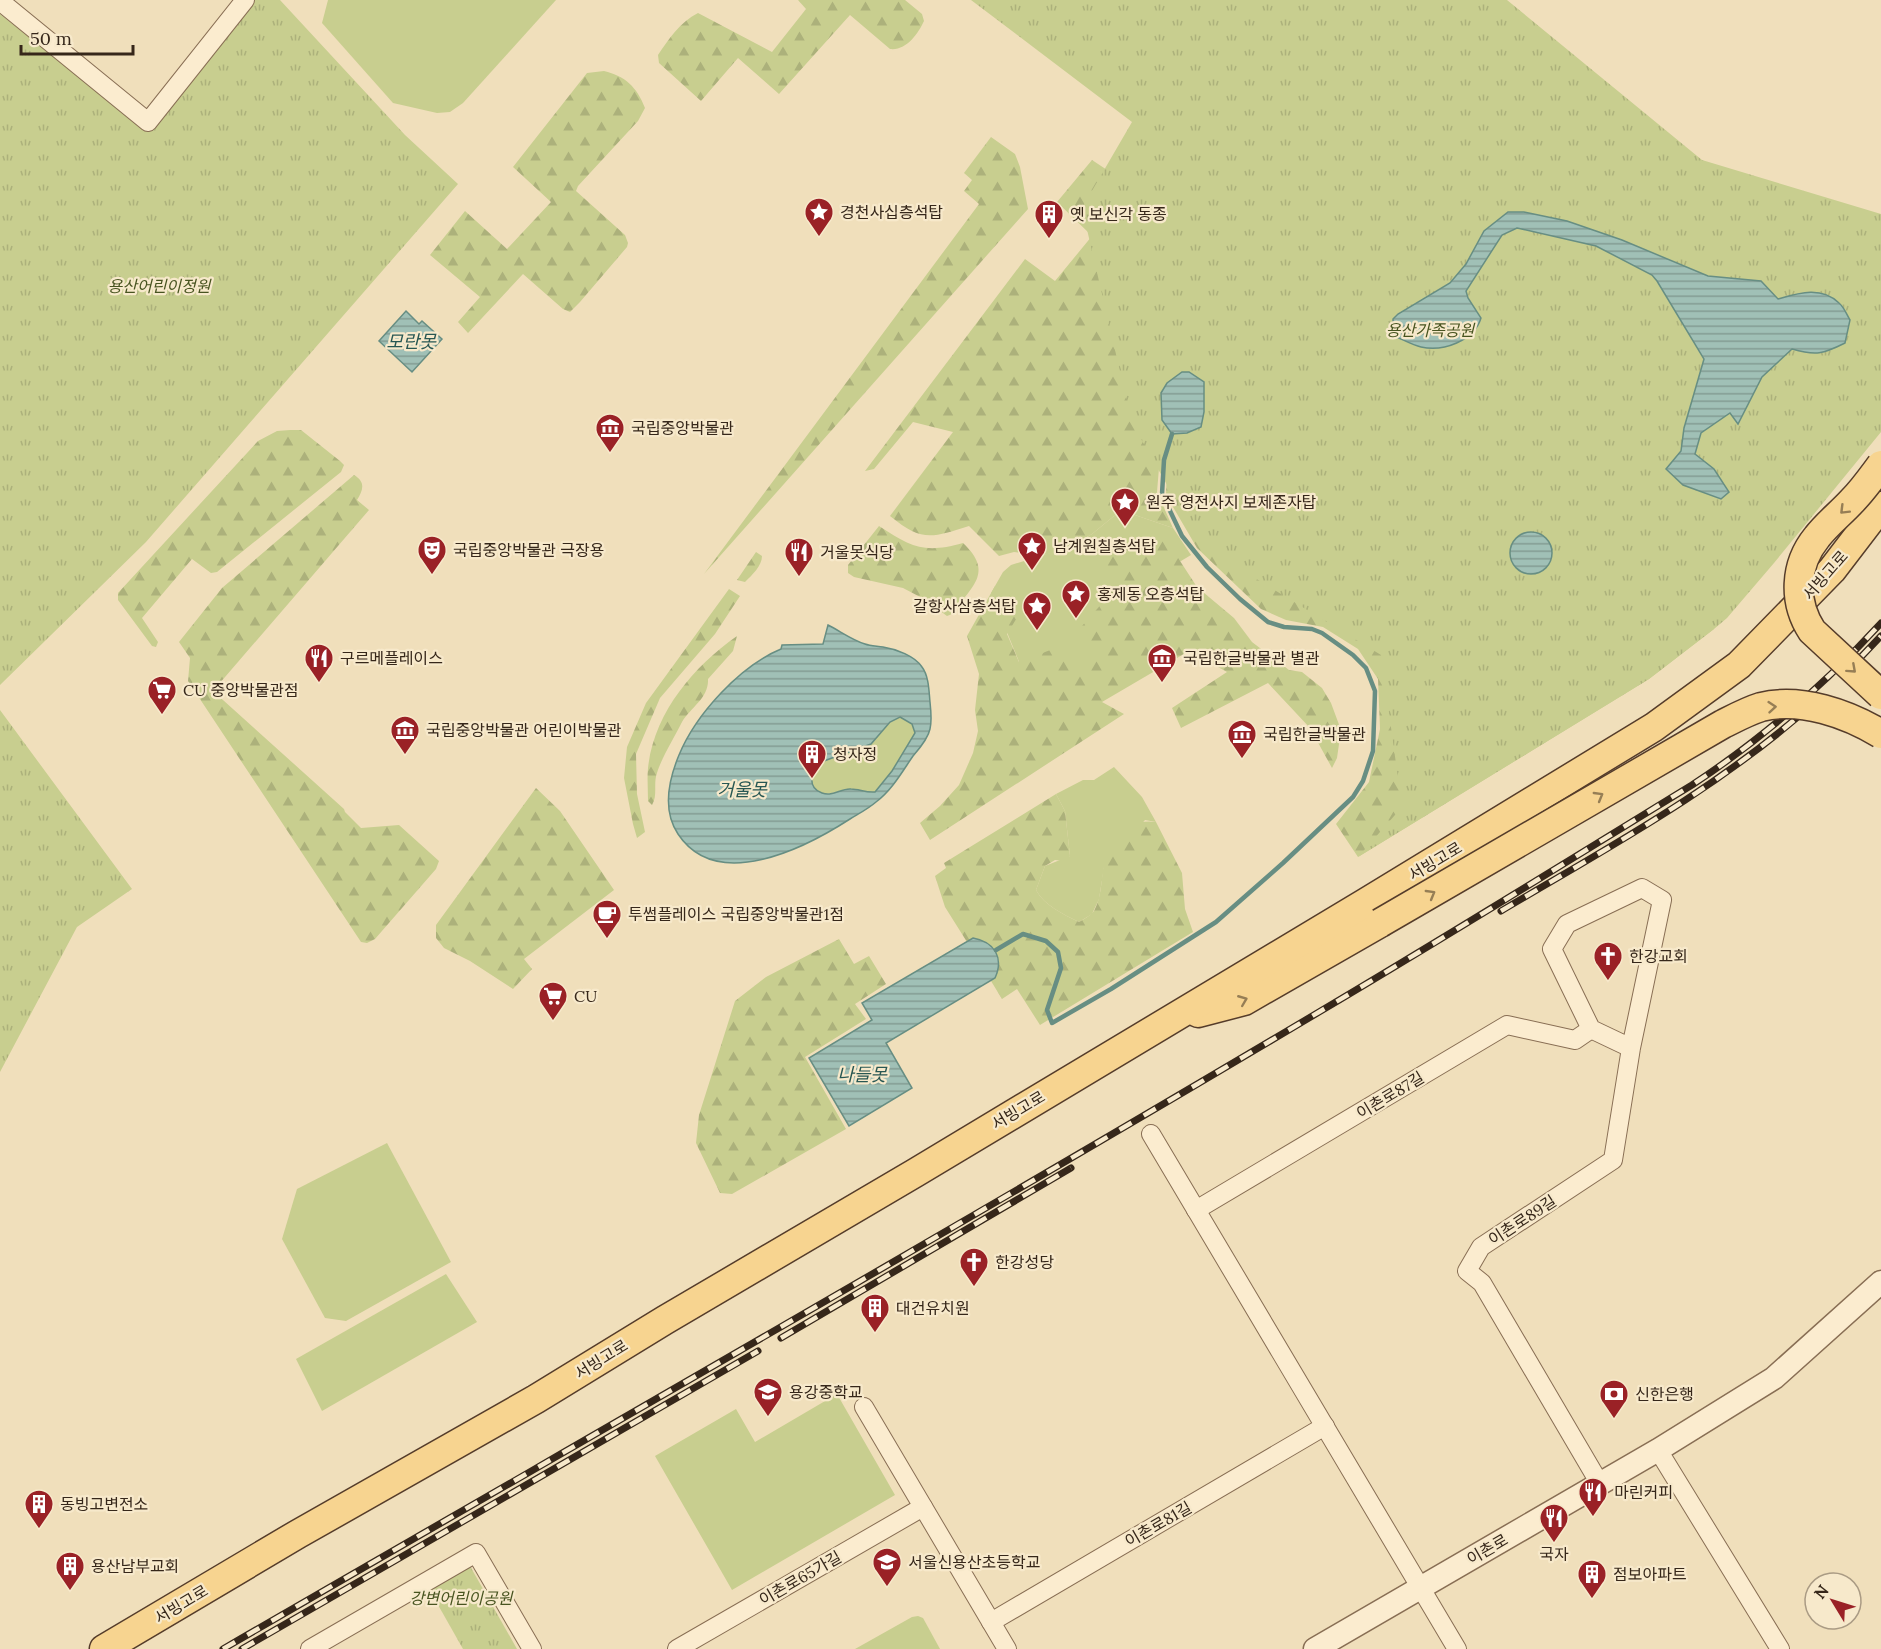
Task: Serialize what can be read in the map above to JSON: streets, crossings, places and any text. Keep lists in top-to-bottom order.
{
  "streets": {
    "main road": ["서빙고로"],
    "street": [
      "이촌로87길",
      "이촌로89길",
      "이촌로81길",
      "이촌로",
      "이촌로65가길"
    ]
  },
  "crossings": [
    ["이촌로87길", "이촌로89길"],
    ["이촌로89길", "이촌로"]
  ],
  "water": ["모란못", "거울못", "나들못"],
  "parks": ["용산어린이정원", "용산가족공원", "강변어린이공원"],
  "places": {
    "place": [
      "경천사십층석탑",
      "원주 영전사지 보제존자탑",
      "남계원칠층석탑",
      "홍제동 오층석탑",
      "갈항사삼층석탑"
    ],
    "building": [
      "옛 보신각 동종",
      "청자정",
      "대건유치원",
      "동빙고변전소",
      "용산남부교회",
      "점보아파트"
    ],
    "museum": [
      "국립중앙박물관",
      "국립한글박물관 별관",
      "국립중앙박물관 어린이박물관",
      "국립한글박물관"
    ],
    "theatre": ["국립중앙박물관 극장용"],
    "restaurant": [
      "거울못식당",
      "구르메플레이스",
      "마린커피",
      "국자"
    ],
    "supermarket": ["CU 중앙박물관점", "CU"],
    "cafe": ["투썸플레이스 국립중앙박물관1점"],
    "church": ["한강교회", "한강성당"],
    "school or university": ["용강중학교", "서울신용산초등학교"],
    "bank": ["신한은행"]
  },
  "scale_bar": "50 m",
  "north": "top left"
}
